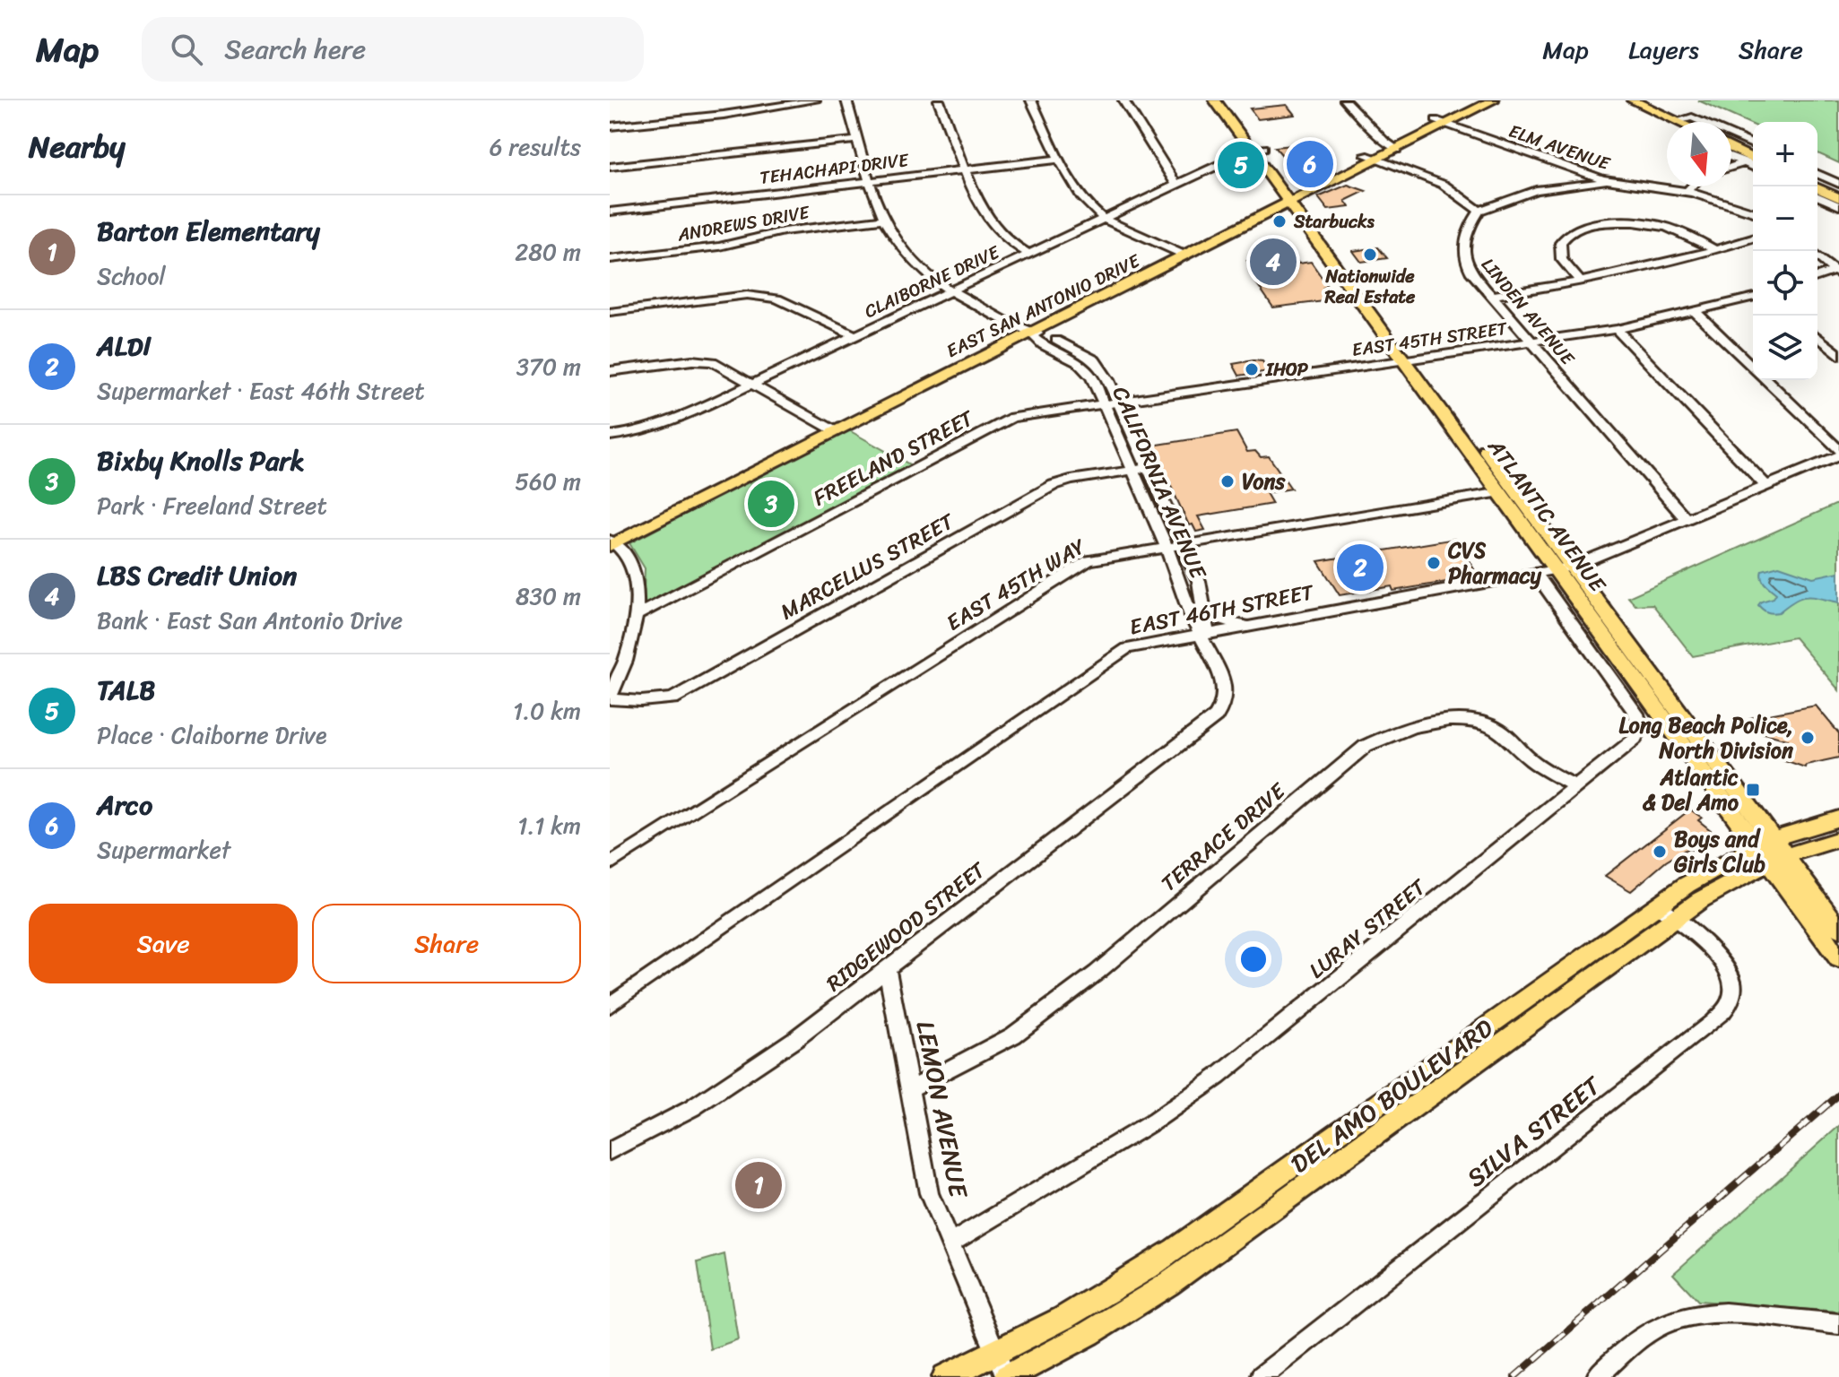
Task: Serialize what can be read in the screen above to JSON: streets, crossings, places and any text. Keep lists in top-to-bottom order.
{
  "streets": {
    "main road": ["EAST SAN ANTONIO DRIVE", "ATLANTIC AVENUE", "DEL AMO BOULEVARD"],
    "street": [
      "ELM AVENUE",
      "TEHACHAPI DRIVE",
      "ANDREWS DRIVE",
      "CLAIBORNE DRIVE",
      "LINDEN AVENUE",
      "EAST 45TH STREET",
      "FREELAND STREET",
      "CALIFORNIA AVENUE",
      "MARCELLUS STREET",
      "EAST 45TH WAY",
      "EAST 46TH STREET",
      "TERRACE DRIVE",
      "RIDGEWOOD STREET",
      "LURAY STREET",
      "LEMON AVENUE",
      "SILVA STREET"
    ]
  },
  "crossings": [
    ["ELM AVENUE", "EAST SAN ANTONIO DRIVE"],
    ["TEHACHAPI DRIVE", "CALIFORNIA AVENUE"],
    ["ANDREWS DRIVE", "CALIFORNIA AVENUE"],
    ["CLAIBORNE DRIVE", "CALIFORNIA AVENUE"],
    ["CLAIBORNE DRIVE", "ATLANTIC AVENUE"],
    ["EAST SAN ANTONIO DRIVE", "CALIFORNIA AVENUE"],
    ["EAST SAN ANTONIO DRIVE", "ATLANTIC AVENUE"],
    ["LINDEN AVENUE", "EAST 45TH STREET"],
    ["LINDEN AVENUE", "EAST 46TH STREET"],
    ["EAST 45TH STREET", "FREELAND STREET"],
    ["EAST 45TH STREET", "CALIFORNIA AVENUE"],
    ["EAST 45TH STREET", "ATLANTIC AVENUE"],
    ["FREELAND STREET", "CALIFORNIA AVENUE"],
    ["CALIFORNIA AVENUE", "MARCELLUS STREET"],
    ["CALIFORNIA AVENUE", "EAST 45TH WAY"],
    ["CALIFORNIA AVENUE", "EAST 46TH STREET"],
    ["CALIFORNIA AVENUE", "RIDGEWOOD STREET"],
    ["ATLANTIC AVENUE", "EAST 45TH WAY"],
    ["ATLANTIC AVENUE", "EAST 46TH STREET"],
    ["ATLANTIC AVENUE", "DEL AMO BOULEVARD"],
    ["EAST 46TH STREET", "LURAY STREET"],
    ["TERRACE DRIVE", "LURAY STREET"],
    ["TERRACE DRIVE", "LEMON AVENUE"],
    ["RIDGEWOOD STREET", "LEMON AVENUE"],
    ["LURAY STREET", "LEMON AVENUE"],
    ["DEL AMO BOULEVARD", "LEMON AVENUE"],
    ["DEL AMO BOULEVARD", "SILVA STREET"]
  ],
  "places": {
    "other": [
      "Starbucks",
      "Nationwide Real Estate",
      "IHOP",
      "Vons",
      "CVS Pharmacy",
      "Long Beach Police, North Division",
      "Boys and Girls Club"
    ],
    "transit": ["Atlantic & Del Amo"]
  },
  "north": "bottom",
  "page": {
    "header": "Map",
    "search": "Search here",
    "nav": ["Map", "Layers", "Share"],
    "heading": ["Nearby", "6 results"],
    "map_buttons": ["+", "−"],
    "pins": [
      "6",
      "5",
      "4",
      "3",
      "2",
      "1"
    ],
    "list": [
      {
        "mark": "1",
        "name": "Barton Elementary",
        "note": "School",
        "value": "280 m"
      },
      {
        "mark": "2",
        "name": "ALDI",
        "note": "Supermarket · East 46th Street",
        "value": "370 m"
      },
      {
        "mark": "3",
        "name": "Bixby Knolls Park",
        "note": "Park · Freeland Street",
        "value": "560 m"
      },
      {
        "mark": "4",
        "name": "LBS Credit Union",
        "note": "Bank · East San Antonio Drive",
        "value": "830 m"
      },
      {
        "mark": "5",
        "name": "TALB",
        "note": "Place · Claiborne Drive",
        "value": "1.0 km"
      },
      {
        "mark": "6",
        "name": "Arco",
        "note": "Supermarket",
        "value": "1.1 km"
      }
    ],
    "buttons": ["Save", "Share"]
  }
}
